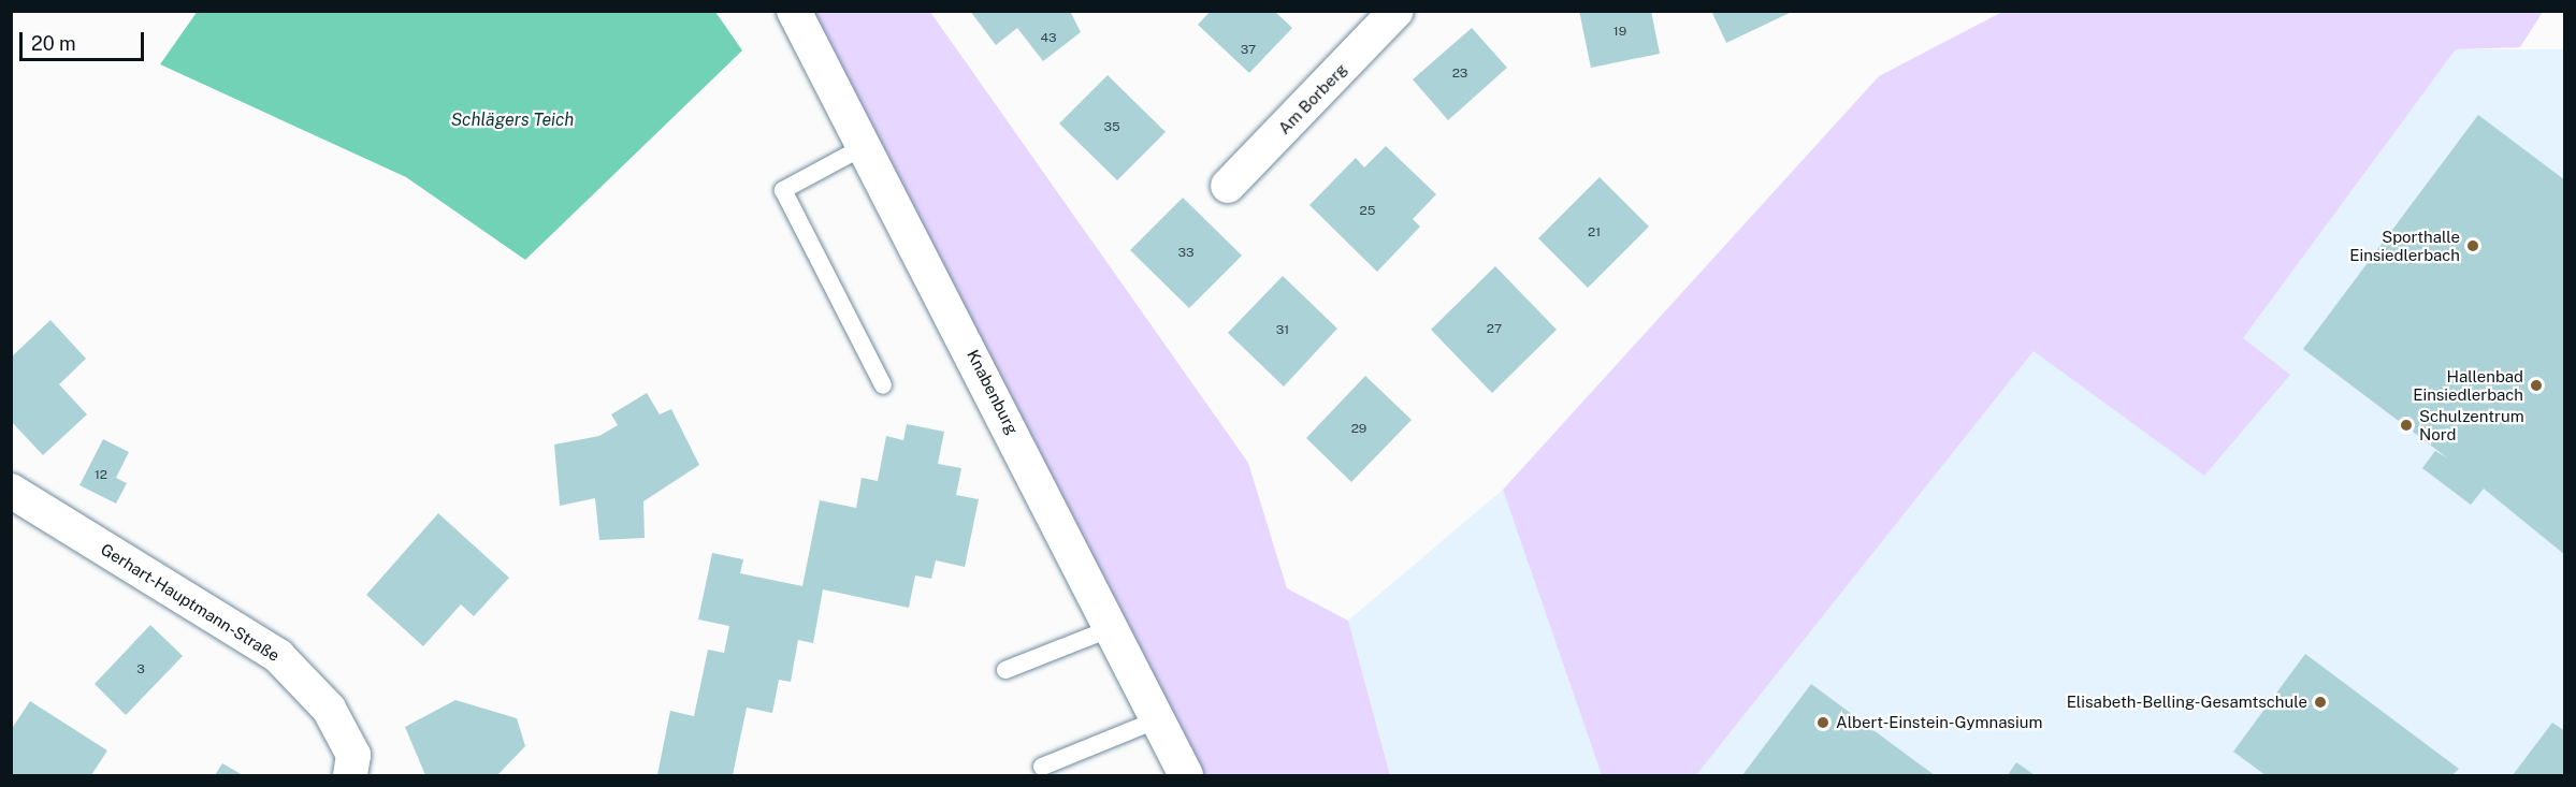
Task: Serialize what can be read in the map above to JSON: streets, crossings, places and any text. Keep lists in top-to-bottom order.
{
  "streets": {
    "street": ["Am Borberg", "Knabenburg", "Gerhart-Hauptmann-Straße"]
  },
  "water": ["Schlägers Teich"],
  "places": [
    "Sporthalle Einsiedlerbach",
    "Hallenbad Einsiedlerbach",
    "Schulzentrum Nord",
    "Elisabeth-Belling-Gesamtschule",
    "Albert-Einstein-Gymnasium"
  ],
  "house_numbers": [
    "19",
    "43",
    "37",
    "23",
    "35",
    "25",
    "21",
    "33",
    "27",
    "31",
    "29",
    "12",
    "3"
  ],
  "scale_bar": "20 m"
}
